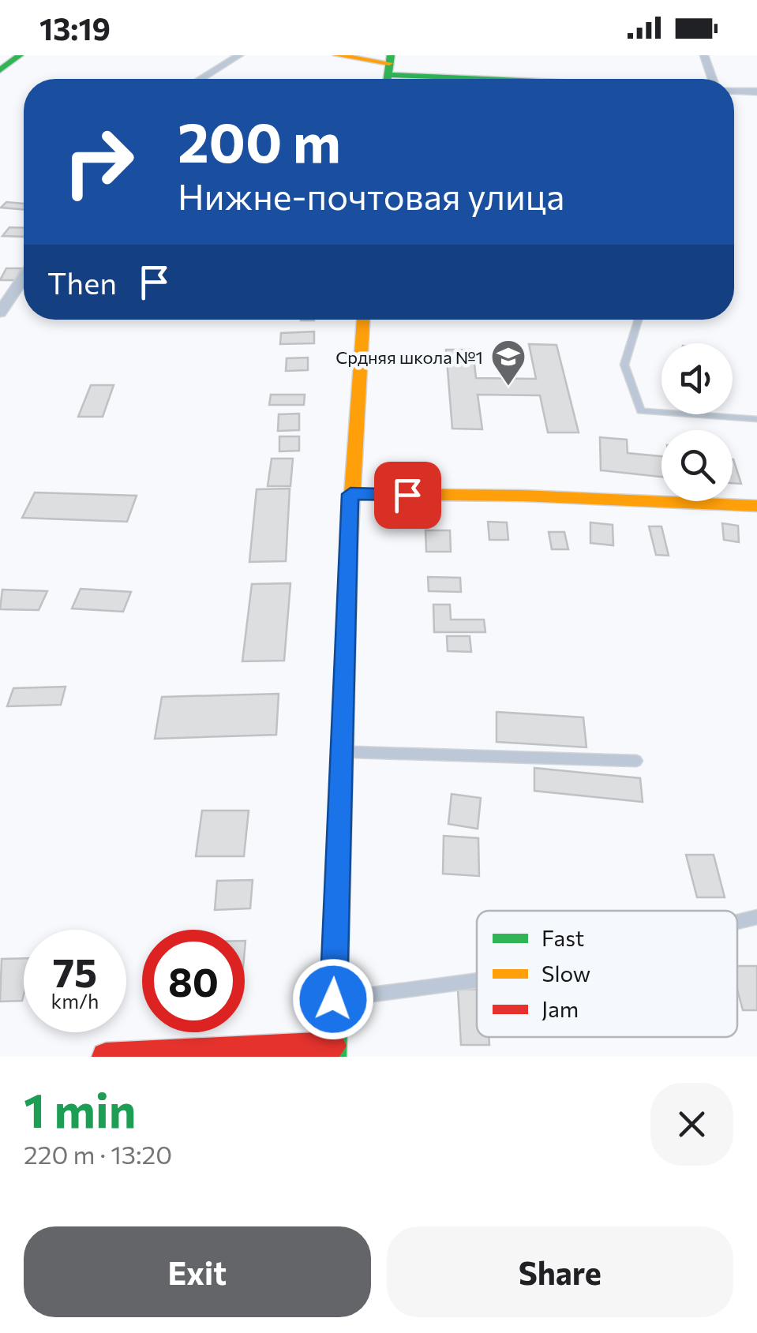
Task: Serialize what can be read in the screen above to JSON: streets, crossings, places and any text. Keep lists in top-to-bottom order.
{
  "places": {
    "school or university": ["Срдняя школа №1"]
  },
  "legend": ["Fast", "Slow", "Jam"],
  "page": {
    "status": "13:19",
    "turn": ["200 m", "Нижне-почтовая улица"],
    "then": "Then",
    "speed": "75 km/h",
    "limit": "80",
    "heading": ["1 min", "220 m · 13:20"],
    "buttons": ["Exit", "Share"]
  }
}
